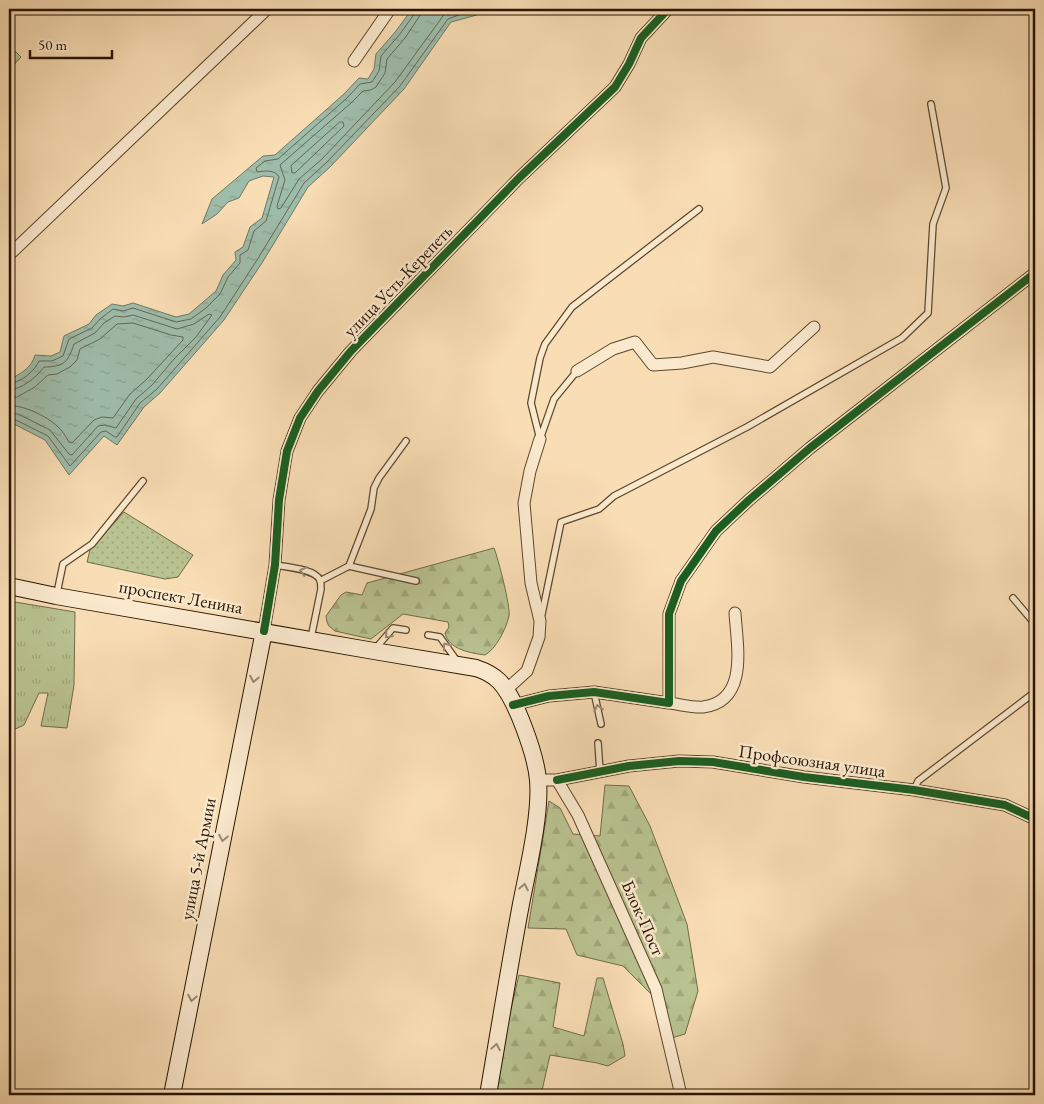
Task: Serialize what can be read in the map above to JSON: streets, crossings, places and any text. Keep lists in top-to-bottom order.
{
  "streets": {
    "main road": ["проспект Ленина", "улица 5-й Армии"],
    "street": ["улица Усть-Керепеть", "Профсоюзная улица", "Блок-Пост"]
  },
  "crossings": [
    ["улица Усть-Керепеть", "проспект Ленина"],
    ["улица Усть-Керепеть", "улица 5-й Армии"],
    ["проспект Ленина", "улица 5-й Армии"],
    ["Профсоюзная улица", "Блок-Пост"]
  ],
  "one_way": ["улица 5-й Армии"],
  "scale_bar": "50 m"
}
